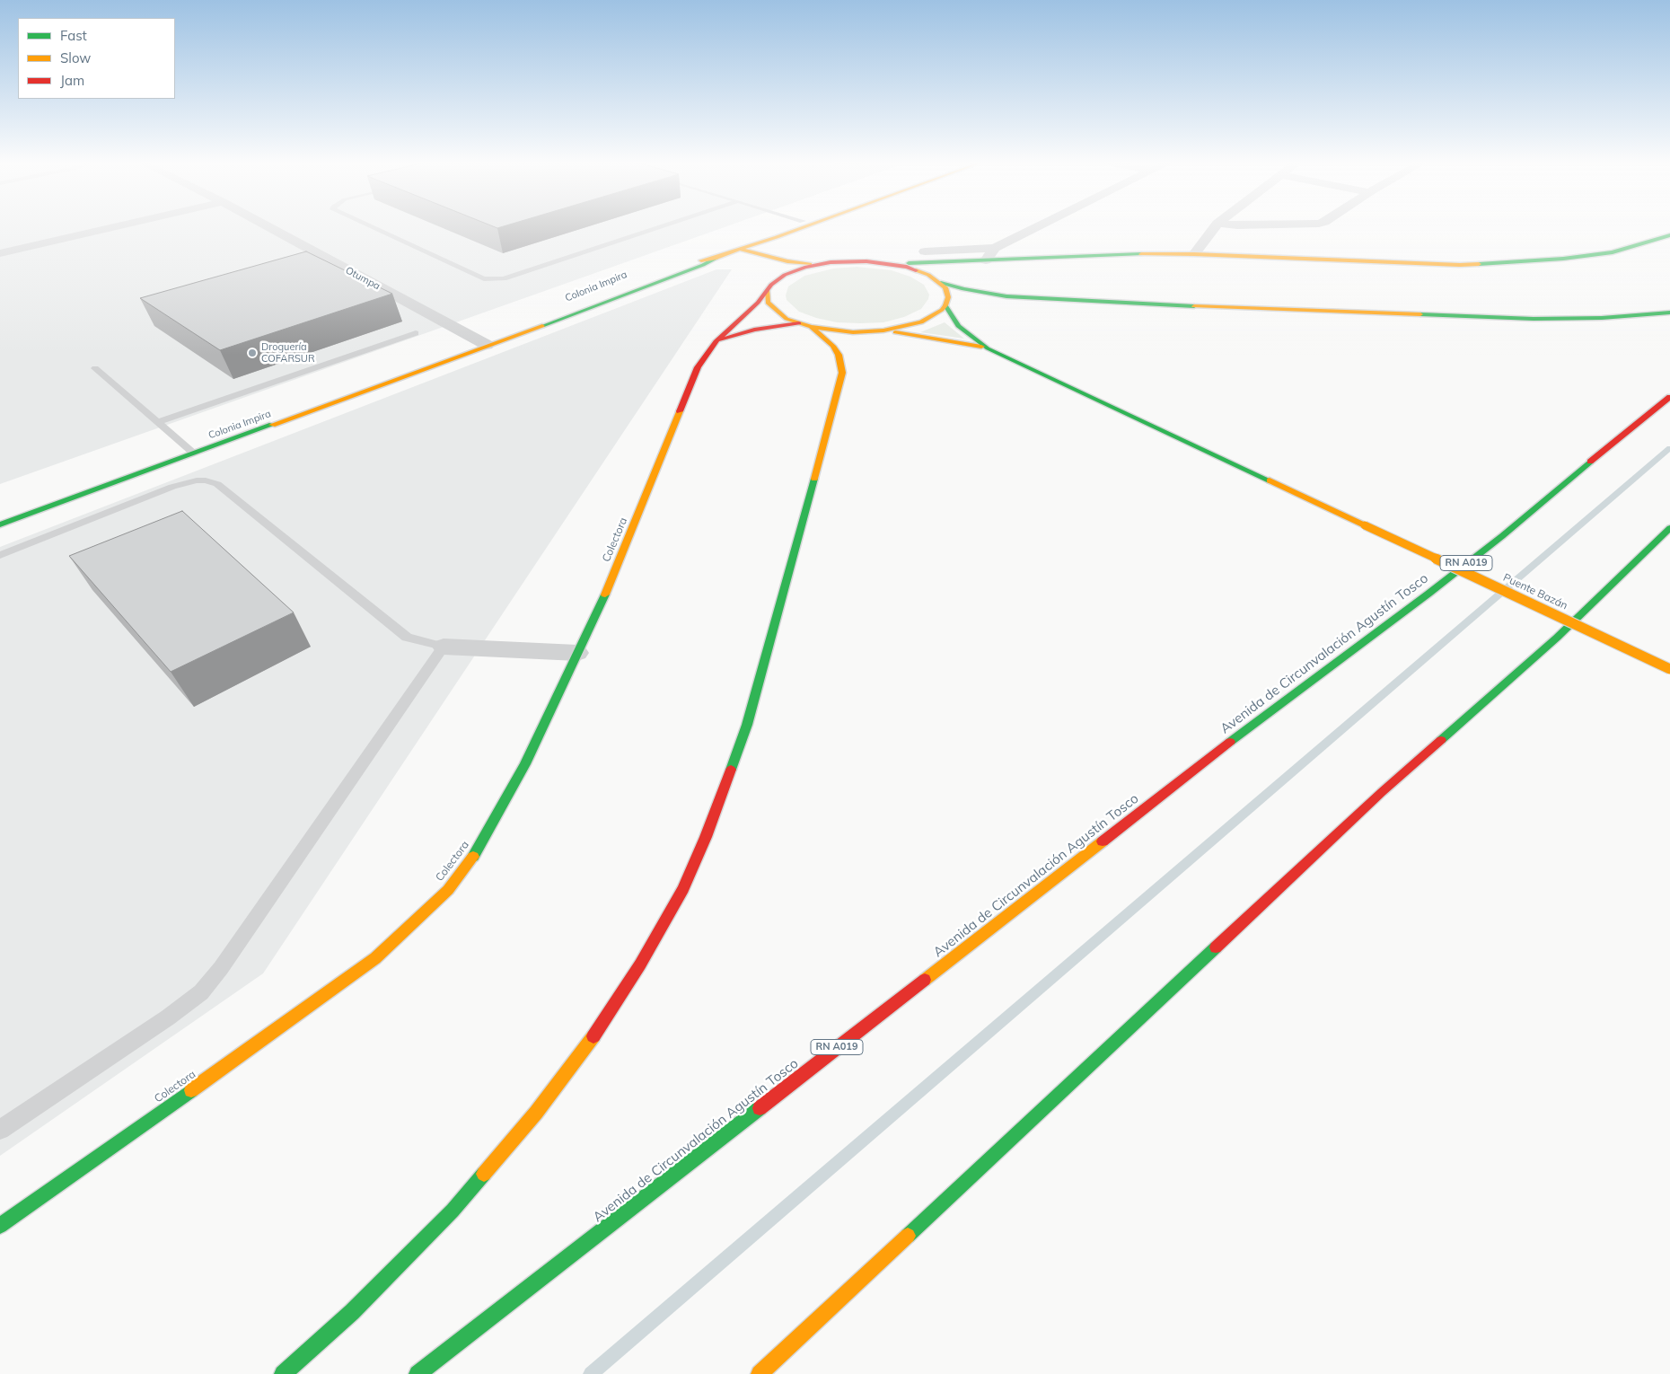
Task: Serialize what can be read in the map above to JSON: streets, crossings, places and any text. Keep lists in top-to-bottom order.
{
  "streets": {
    "main road": [
      "Colonia Impira",
      "Colectora",
      "RN A019",
      "Puente Bazán",
      "Avenida de Circunvalación Agustín Tosco"
    ],
    "street": ["Otumpa"]
  },
  "crossings": [
    ["Otumpa", "Colonia Impira"]
  ],
  "places": ["Droguería COFARSUR"],
  "legend": ["Fast", "Slow", "Jam"]
}
